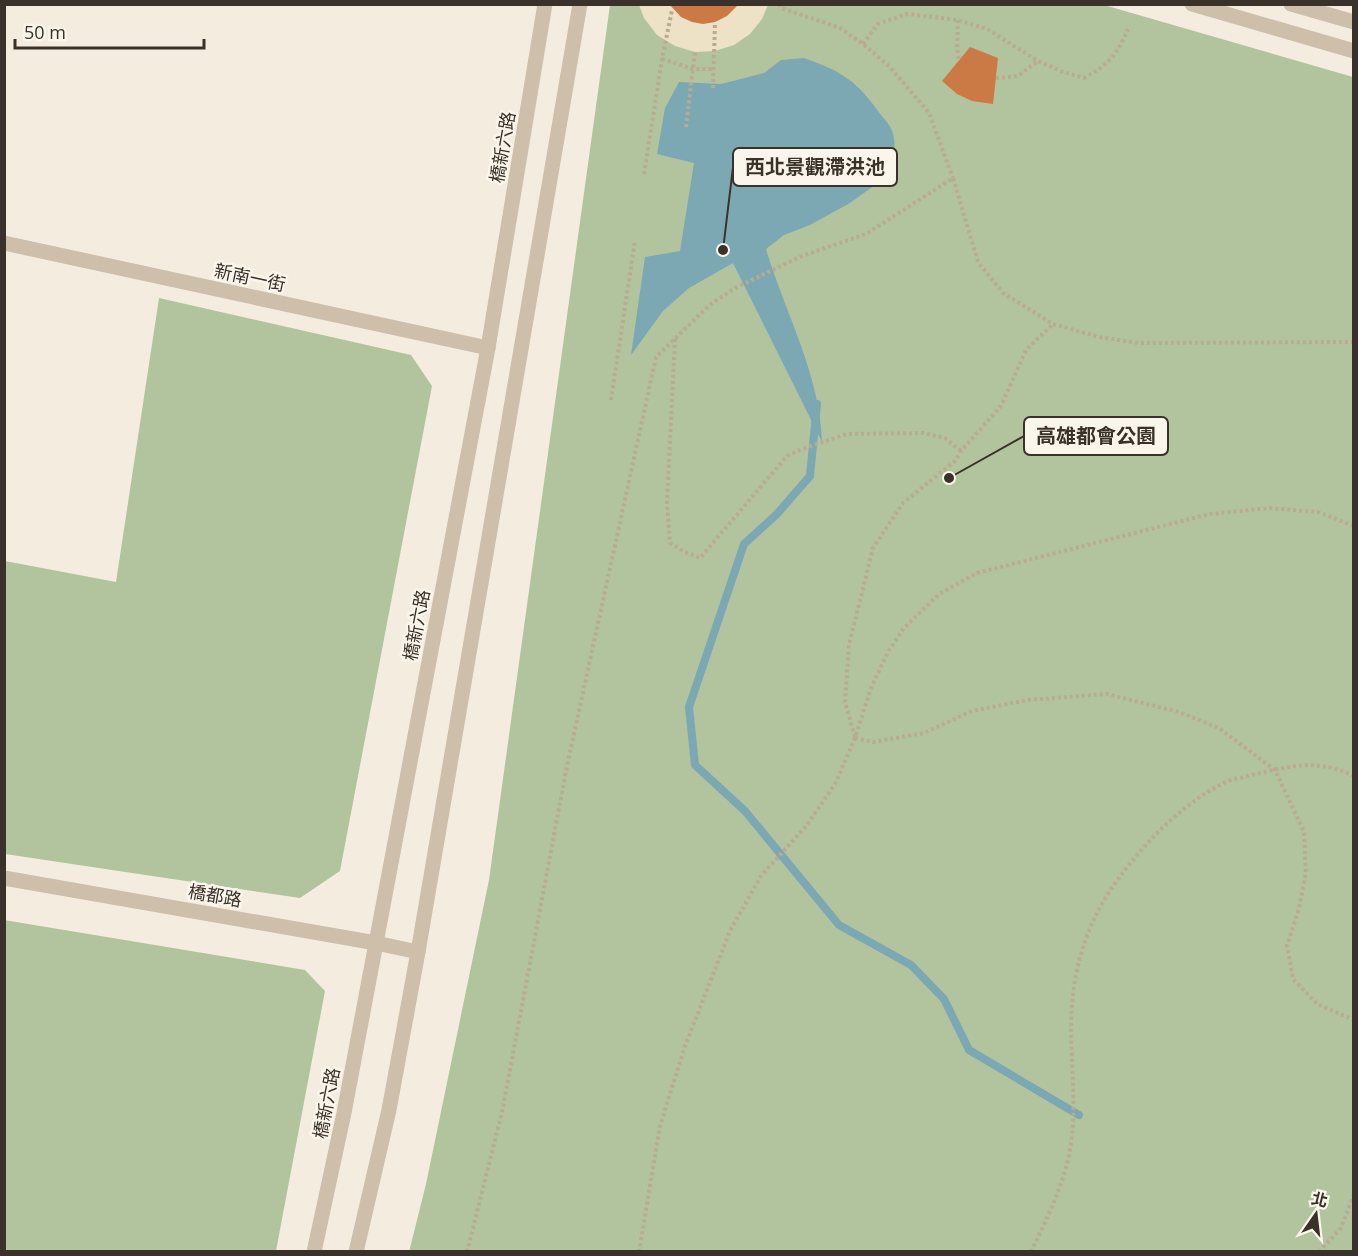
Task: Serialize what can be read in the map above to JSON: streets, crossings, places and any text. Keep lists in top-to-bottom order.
{
  "streets": {
    "street": ["橋新六路", "新南一街", "橋都路"]
  },
  "crossings": [
    ["橋新六路", "新南一街"],
    ["橋新六路", "橋都路"]
  ],
  "places": ["西北景觀滯洪池", "高雄都會公園"],
  "scale_bar": "50 m",
  "north": "top"
}
